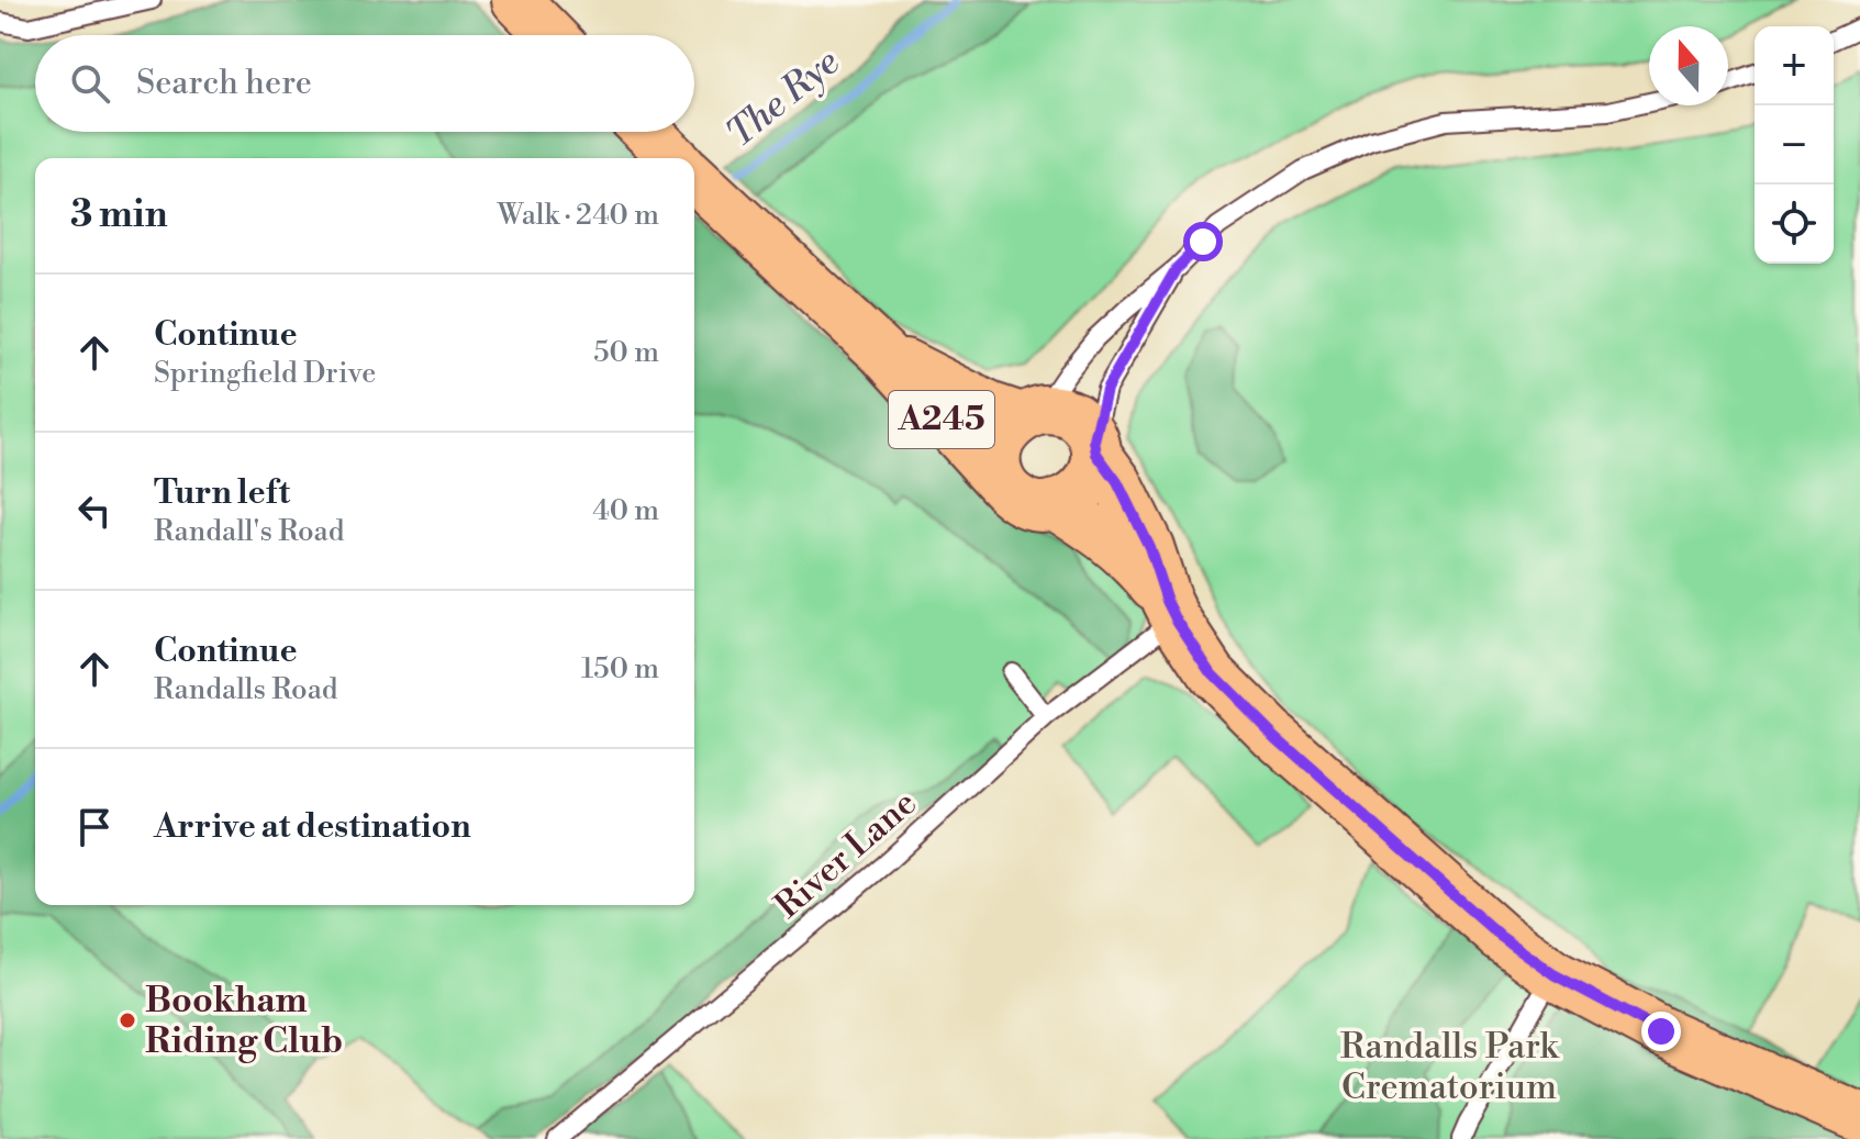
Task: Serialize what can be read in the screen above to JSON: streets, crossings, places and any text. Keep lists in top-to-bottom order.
{
  "streets": {
    "main road": ["A245"],
    "lane": ["River Lane"]
  },
  "water": ["The Rye"],
  "parks": ["Randalls Park Crematorium"],
  "places": ["Bookham Riding Club"],
  "north": "top",
  "page": {
    "map_buttons": ["+", "−"],
    "search": "Search here",
    "heading": ["3 min", "Walk · 240 m"],
    "list": [
      ["Continue", "Springfield Drive", "50 m"],
      ["Turn left", "Randall's Road", "40 m"],
      ["Continue", "Randalls Road", "150 m"],
      "Arrive at destination"
    ]
  }
}
